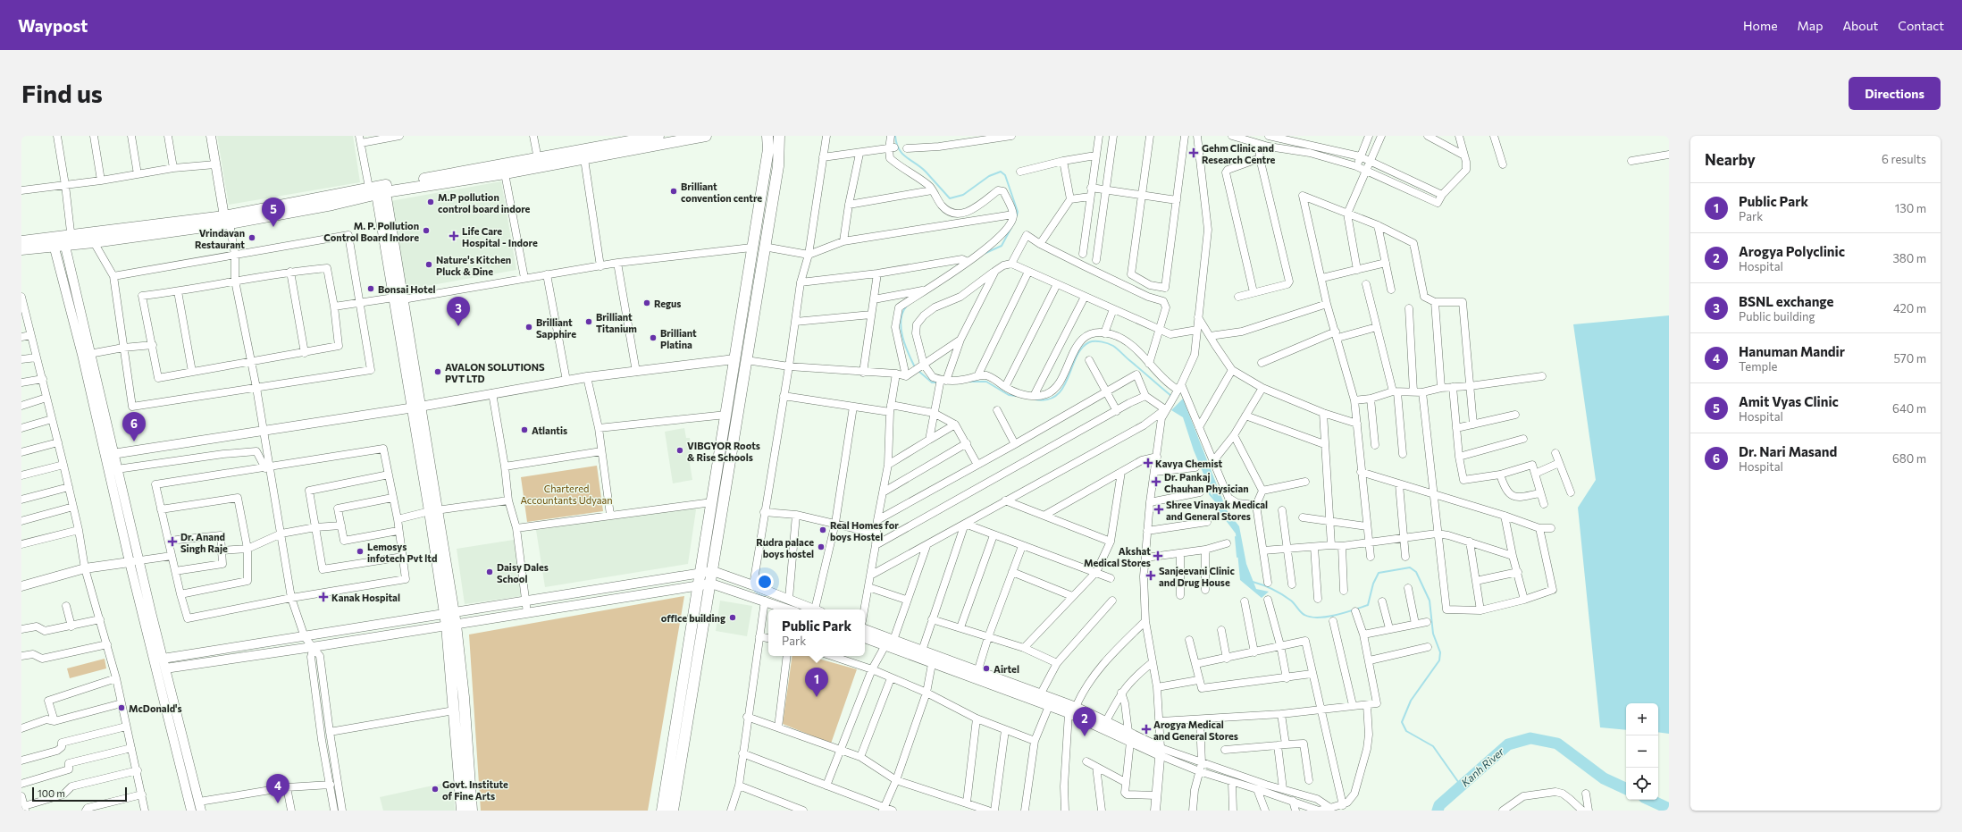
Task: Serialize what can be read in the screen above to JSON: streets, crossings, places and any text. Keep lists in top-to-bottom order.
{
  "water": ["Kanh River"],
  "parks": ["Chartered Accountants Udyaan"],
  "places": {
    "health": [
      "Gehm Clinic and Research Centre",
      "Life Care Hospital - Indore",
      "Kavya Chemist",
      "Dr. Pankaj Chauhan Physician",
      "Shree Vinayak Medical and General Stores",
      "Dr. Anand Singh Raje",
      "Akshat Medical Stores",
      "Sanjeevani Clinic and Drug House",
      "Kanak Hospital",
      "Arogya Medical and General Stores"
    ],
    "other": [
      "Brilliant convention centre",
      "M.P pollution control board indore",
      "M. P. Pollution Control Board Indore",
      "Vrindavan Restaurant",
      "Nature's Kitchen Pluck & Dine",
      "Bonsai Hotel",
      "Regus",
      "Brilliant Titanium",
      "Brilliant Sapphire",
      "Brilliant Platina",
      "AVALON SOLUTIONS PVT LTD",
      "Atlantis",
      "VIBGYOR Roots & Rise Schools",
      "Real Homes for boys Hostel",
      "Rudra palace boys hostel",
      "Lemosys infotech Pvt ltd",
      "Daisy Dales School",
      "office building",
      "Airtel",
      "McDonald's",
      "Govt. Institute of Fine Arts"
    ]
  },
  "scale_bar": "100 m",
  "page": {
    "header": "Waypost",
    "nav": [
      "Home",
      "Map",
      "About",
      "Contact"
    ],
    "buttons": "Directions",
    "title": "Find us",
    "heading": ["Nearby", "6 results"],
    "list": [
      {
        "mark": "1",
        "name": "Public Park",
        "note": "Park",
        "value": "130 m"
      },
      {
        "mark": "2",
        "name": "Arogya Polyclinic",
        "note": "Hospital",
        "value": "380 m"
      },
      {
        "mark": "3",
        "name": "BSNL exchange",
        "note": "Public building",
        "value": "420 m"
      },
      {
        "mark": "4",
        "name": "Hanuman Mandir",
        "note": "Temple",
        "value": "570 m"
      },
      {
        "mark": "5",
        "name": "Amit Vyas Clinic",
        "note": "Hospital",
        "value": "640 m"
      },
      {
        "mark": "6",
        "name": "Dr. Nari Masand",
        "note": "Hospital",
        "value": "680 m"
      }
    ],
    "pins": [
      "5",
      "3",
      "6",
      "1",
      "2",
      "4"
    ],
    "popup": ["Public Park", "Park"],
    "map_buttons": ["+", "−"],
    "scale": "100 m"
  }
}
